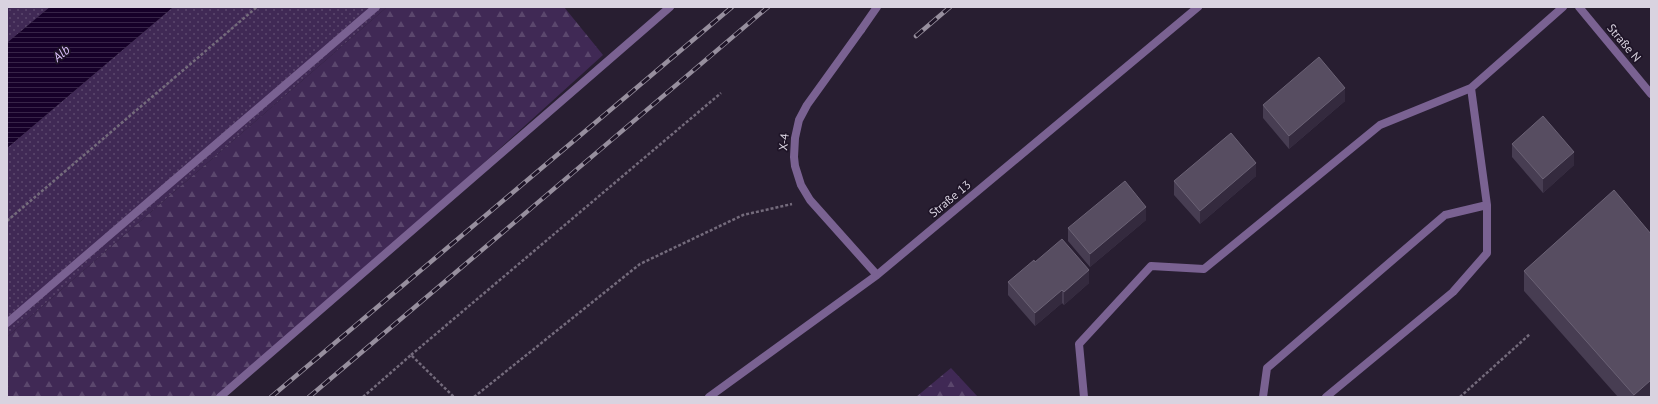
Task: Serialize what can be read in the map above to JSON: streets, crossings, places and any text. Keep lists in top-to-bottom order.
{
  "streets": {
    "street": ["Straße N", "X-4", "Straße 13"]
  },
  "crossings": [
    ["X-4", "Straße 13"]
  ],
  "water": ["Alb"]
}
